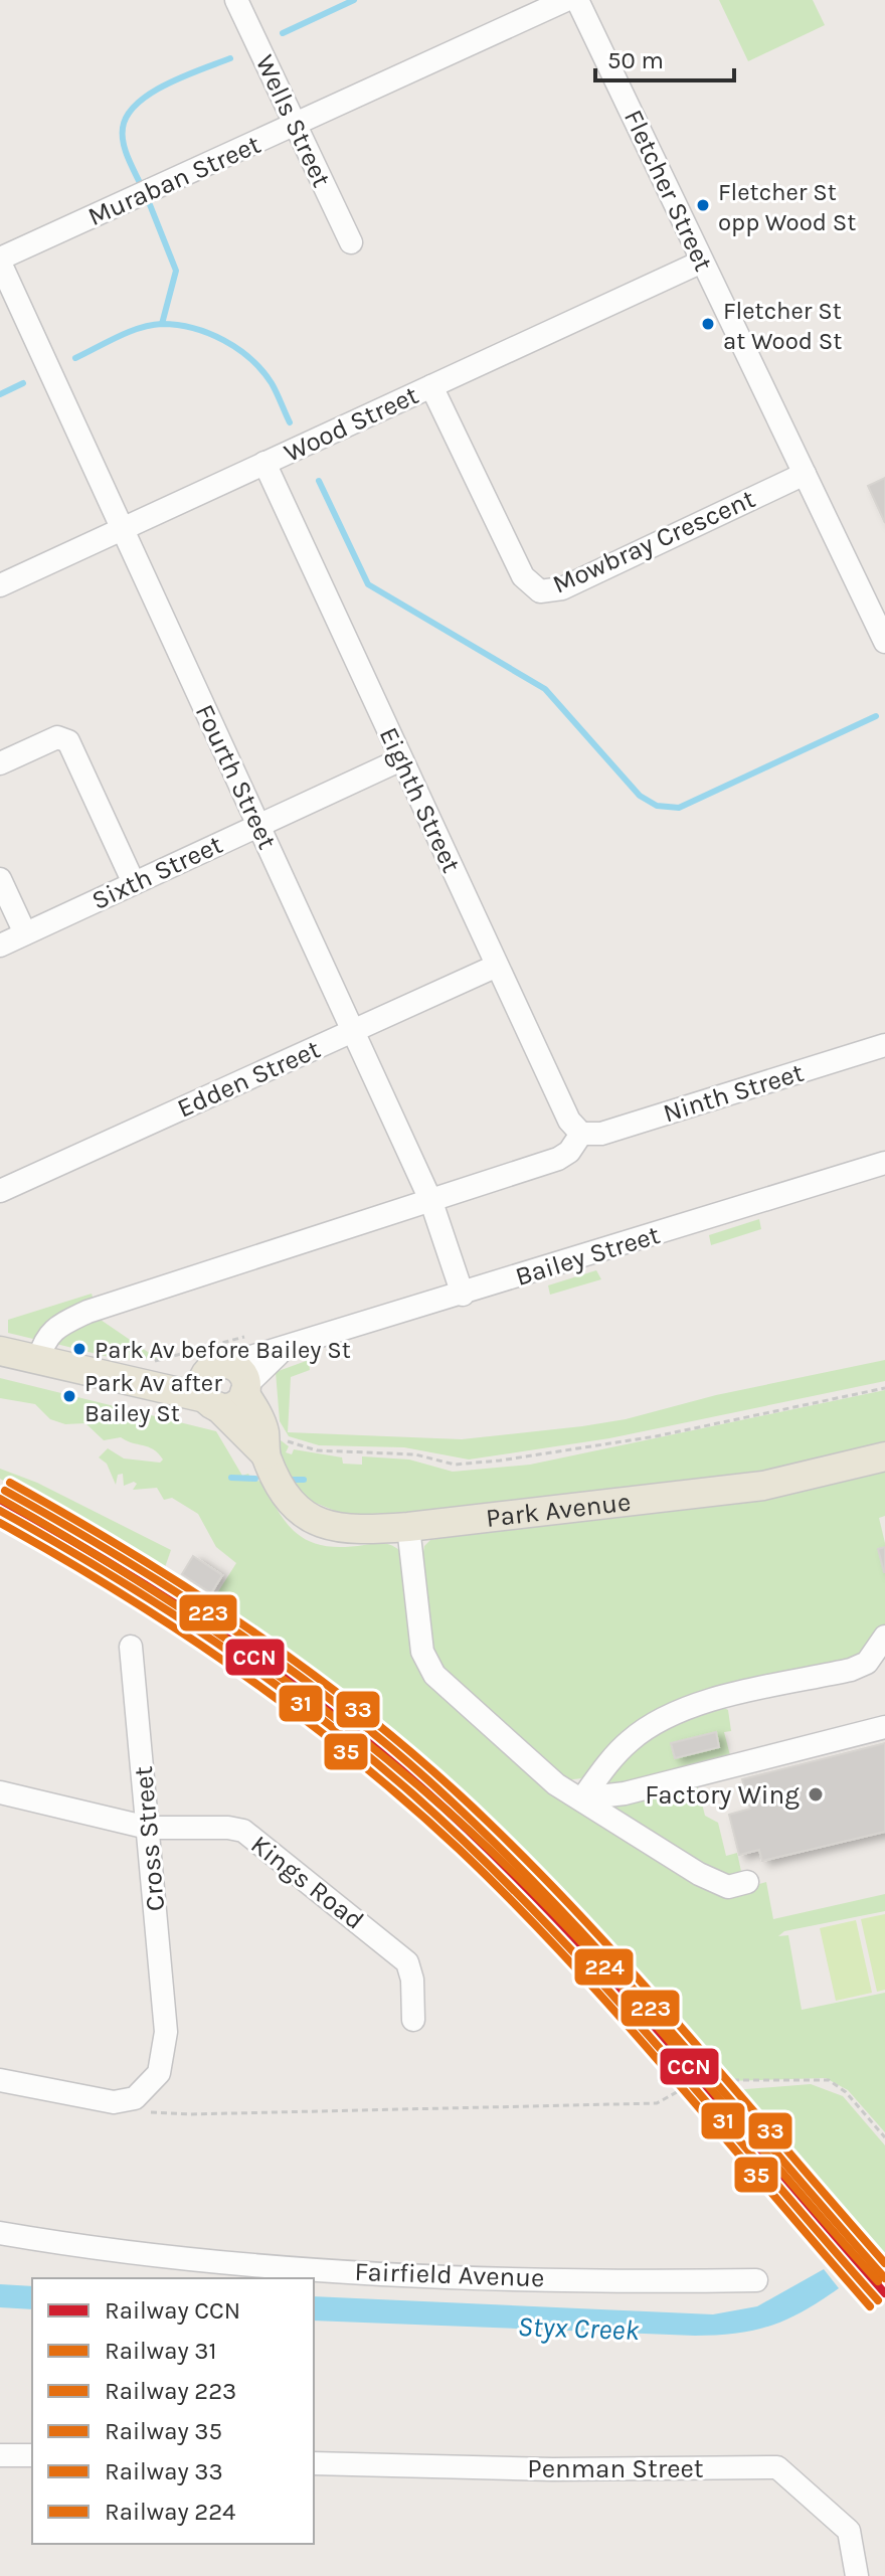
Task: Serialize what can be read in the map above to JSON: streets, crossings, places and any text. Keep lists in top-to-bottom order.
{
  "streets": {
    "main road": ["Park Avenue"],
    "street": [
      "Wells Street",
      "Muraban Street",
      "Fletcher Street",
      "Wood Street",
      "Mowbray Crescent",
      "Fourth Street",
      "Eighth Street",
      "Sixth Street",
      "Edden Street",
      "Ninth Street",
      "Bailey Street",
      "Cross Street",
      "Kings Road",
      "Fairfield Avenue",
      "Penman Street"
    ]
  },
  "crossings": [
    ["Wells Street", "Muraban Street"],
    ["Muraban Street", "Fourth Street"],
    ["Fletcher Street", "Wood Street"],
    ["Fletcher Street", "Mowbray Crescent"],
    ["Wood Street", "Mowbray Crescent"],
    ["Wood Street", "Fourth Street"],
    ["Wood Street", "Eighth Street"],
    ["Fourth Street", "Sixth Street"],
    ["Fourth Street", "Edden Street"],
    ["Fourth Street", "Bailey Street"],
    ["Eighth Street", "Sixth Street"],
    ["Eighth Street", "Edden Street"],
    ["Eighth Street", "Ninth Street"],
    ["Bailey Street", "Park Avenue"],
    ["Cross Street", "Kings Road"]
  ],
  "water": ["Styx Creek"],
  "places": [
    "Fletcher St opp Wood St",
    "Fletcher St at Wood St",
    "Park Av before Bailey St",
    "Park Av after Bailey St",
    "Factory Wing"
  ],
  "lines": [
    "rail line 33",
    "rail line 223",
    "rail line 224",
    "rail line CCN",
    "rail line 31",
    "rail line 35"
  ],
  "legend": [
    "Railway CCN",
    "Railway 31",
    "Railway 223",
    "Railway 35",
    "Railway 33",
    "Railway 224"
  ],
  "scale_bar": "50 m"
}
